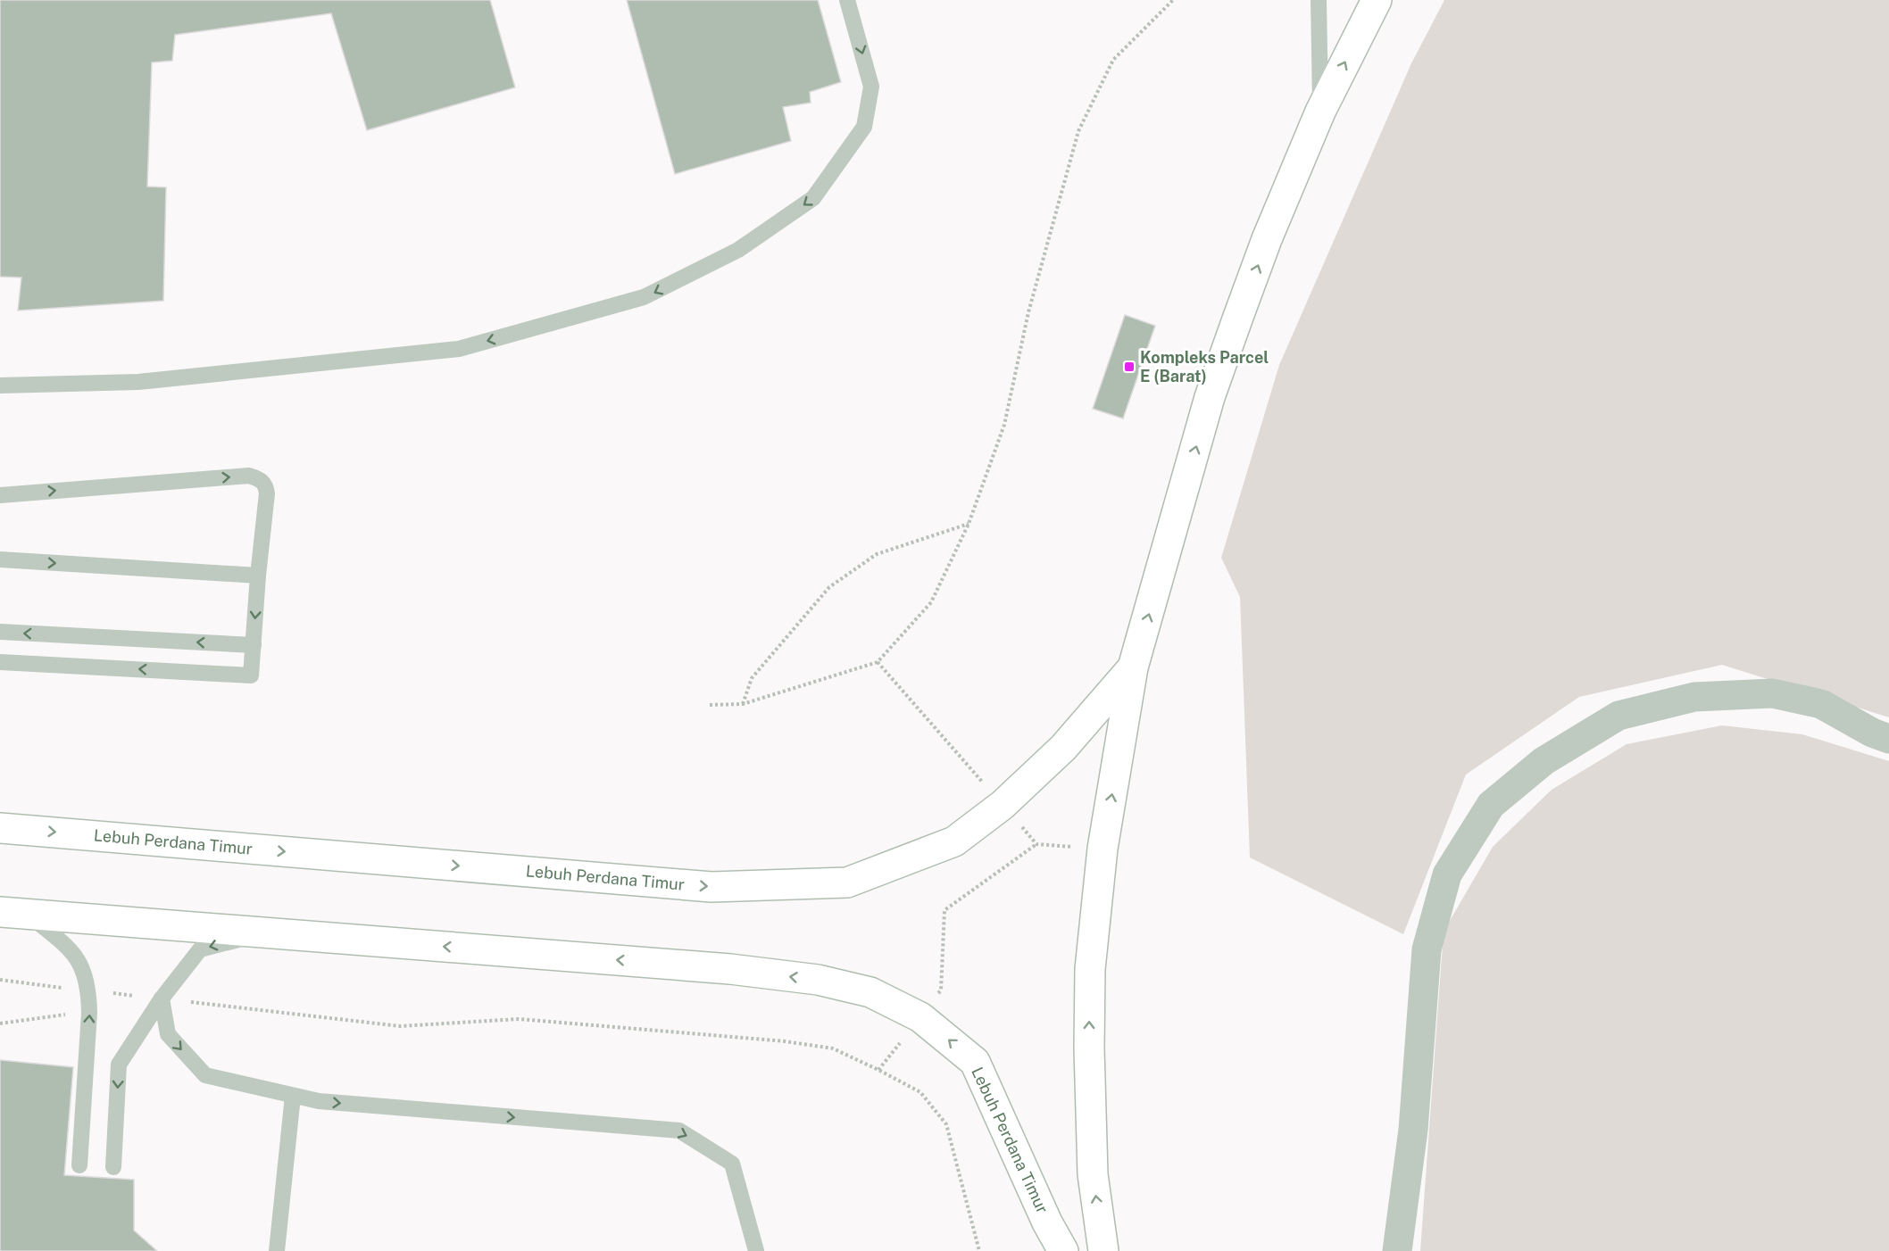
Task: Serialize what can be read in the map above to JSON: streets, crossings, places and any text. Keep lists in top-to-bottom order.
{
  "streets": {
    "main road": ["Lebuh Perdana Timur"]
  },
  "places": {
    "transit": ["Kompleks Parcel E (Barat)"]
  }
}
